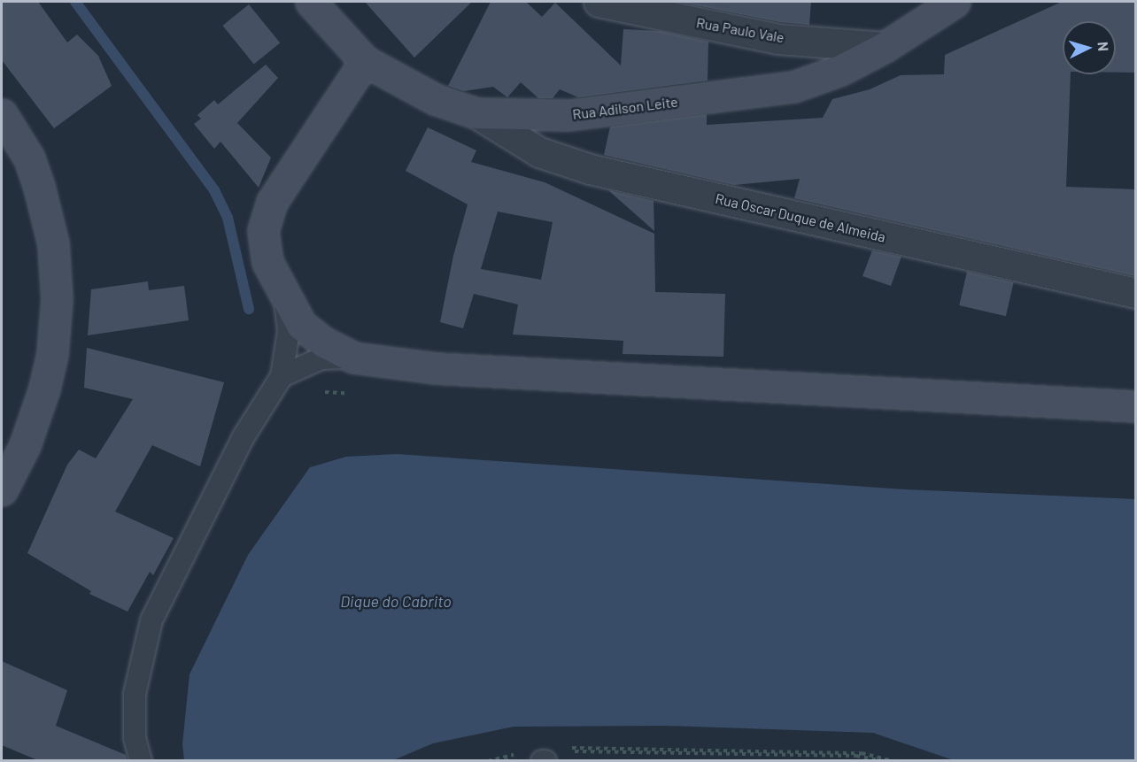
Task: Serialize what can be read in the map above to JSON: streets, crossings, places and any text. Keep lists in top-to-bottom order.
{
  "streets": {
    "street": ["Rua Paulo Vale", "Rua Adilson Leite", "Rua Oscar Duque de Almeida"]
  },
  "crossings": [
    ["Rua Paulo Vale", "Rua Adilson Leite"],
    ["Rua Adilson Leite", "Rua Oscar Duque de Almeida"]
  ],
  "water": ["Dique do Cabrito"],
  "north": "right"
}
